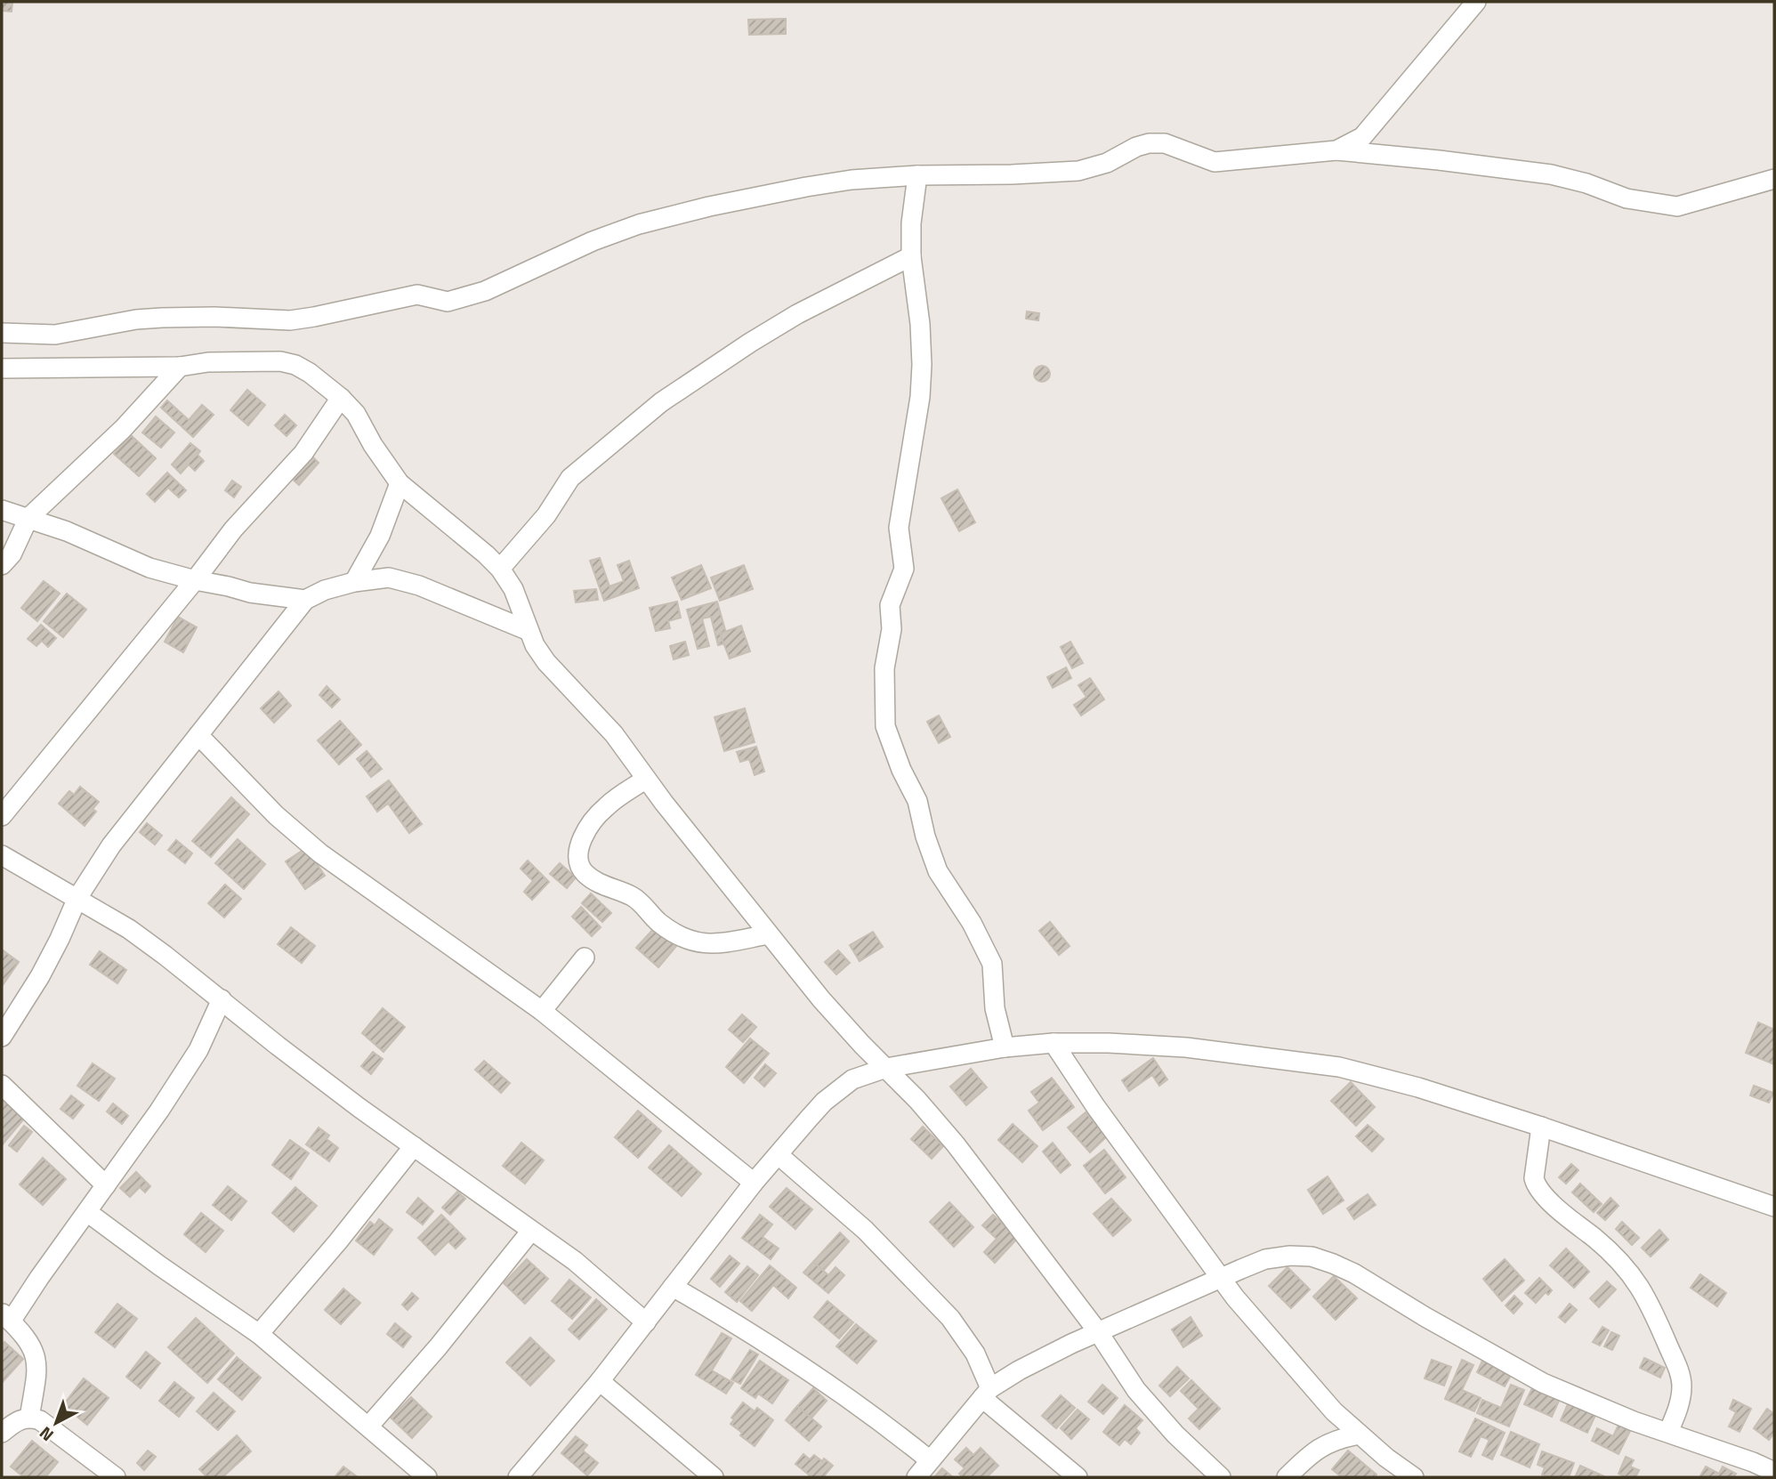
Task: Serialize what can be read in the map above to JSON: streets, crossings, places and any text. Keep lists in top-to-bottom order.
{
  "north": "bottom left"
}
